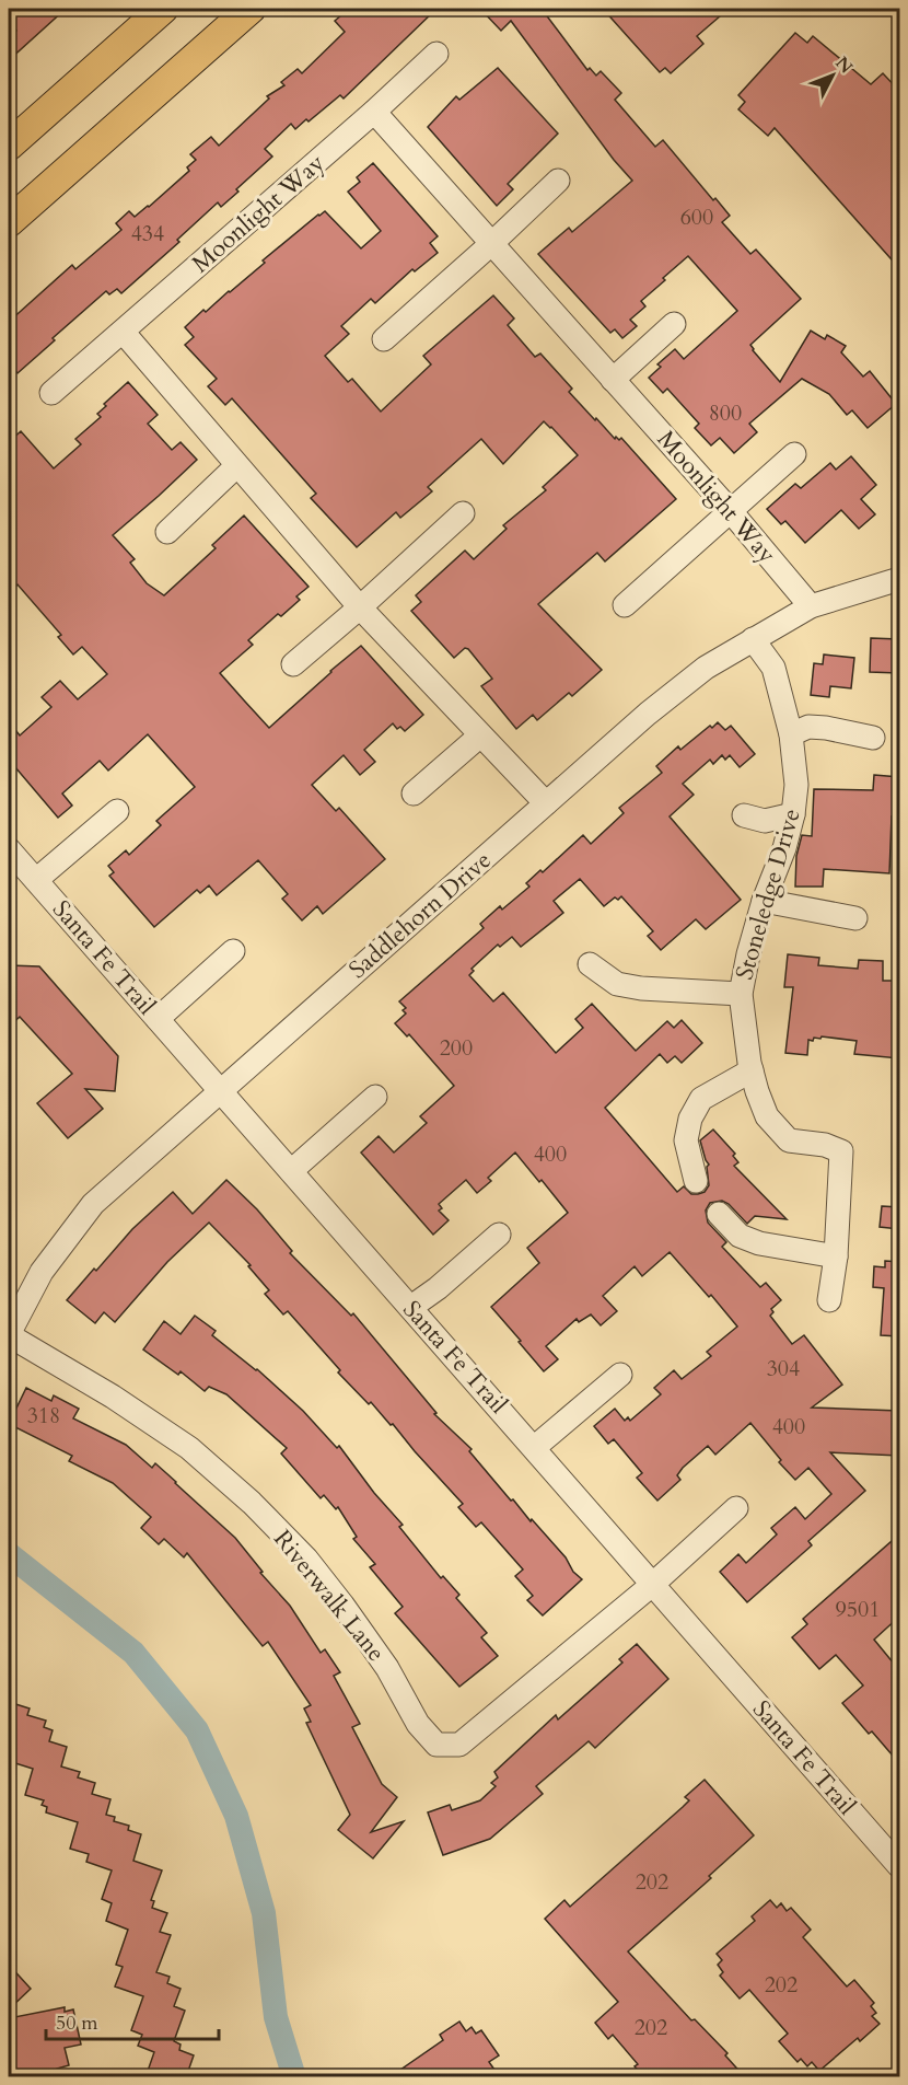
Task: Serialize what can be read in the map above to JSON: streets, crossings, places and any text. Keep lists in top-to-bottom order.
{
  "streets": {
    "street": [
      "Moonlight Way",
      "Stoneledge Drive",
      "Saddlehorn Drive",
      "Santa Fe Trail",
      "Riverwalk Lane"
    ]
  },
  "crossings": [
    ["Moonlight Way", "Saddlehorn Drive"],
    ["Stoneledge Drive", "Saddlehorn Drive"],
    ["Saddlehorn Drive", "Santa Fe Trail"],
    ["Saddlehorn Drive", "Riverwalk Lane"],
    ["Santa Fe Trail", "Riverwalk Lane"]
  ],
  "house_numbers": [
    "600",
    "434",
    "800",
    "200",
    "400",
    "304",
    "318",
    "400",
    "9501",
    "202",
    "202",
    "202"
  ],
  "scale_bar": "50 m",
  "north": "top right"
}
